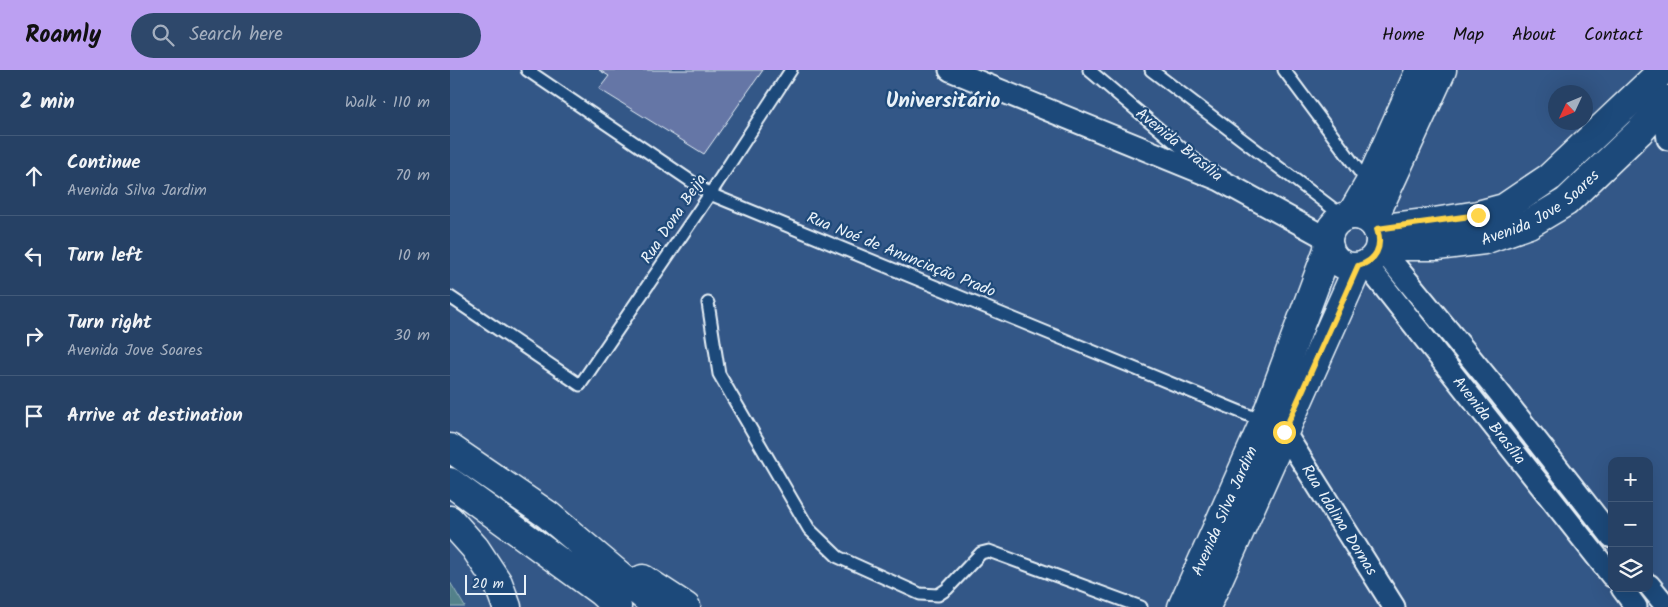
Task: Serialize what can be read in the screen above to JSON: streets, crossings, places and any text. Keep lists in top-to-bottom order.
{
  "streets": {
    "main road": ["Avenida Jove Soares", "Avenida Silva Jardim"],
    "street": ["Avenida Brasília", "Rua Idalina Dornas"],
    "lane": ["Rua Dona Beija", "Rua Noé de Anunciação Prado"]
  },
  "crossings": [
    ["Avenida Brasília", "Avenida Jove Soares"],
    ["Avenida Brasília", "Avenida Silva Jardim"],
    ["Avenida Jove Soares", "Avenida Silva Jardim"],
    ["Rua Dona Beija", "Rua Noé de Anunciação Prado"],
    ["Rua Noé de Anunciação Prado", "Avenida Silva Jardim"],
    ["Rua Noé de Anunciação Prado", "Rua Idalina Dornas"],
    ["Avenida Silva Jardim", "Rua Idalina Dornas"]
  ],
  "districts": ["Universitário"],
  "scale_bar": "20 m",
  "north": "bottom left",
  "page": {
    "header": "Roamly",
    "search": "Search here",
    "nav": [
      "Home",
      "Map",
      "About",
      "Contact"
    ],
    "heading": ["2 min", "Walk · 110 m"],
    "list": [
      ["Continue", "Avenida Silva Jardim", "70 m"],
      ["Turn left", "10 m"],
      ["Turn right", "Avenida Jove Soares", "30 m"],
      "Arrive at destination"
    ],
    "map_buttons": ["+", "−"],
    "scale": "20 m"
  }
}
